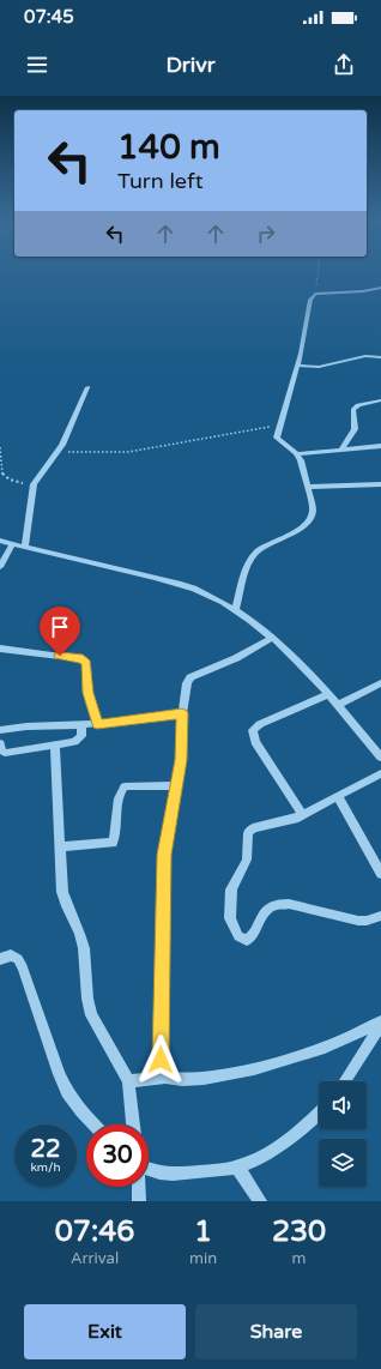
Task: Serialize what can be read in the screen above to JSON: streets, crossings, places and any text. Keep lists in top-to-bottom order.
{
  "page": {
    "status": "07:45",
    "header": "Drivr",
    "turn": ["140 m", "Turn left"],
    "speed": "22 km/h",
    "limit": "30",
    "eta": [
      "07:46",
      "Arrival",
      "1",
      "min",
      "230",
      "m"
    ],
    "buttons": ["Exit", "Share"]
  }
}
